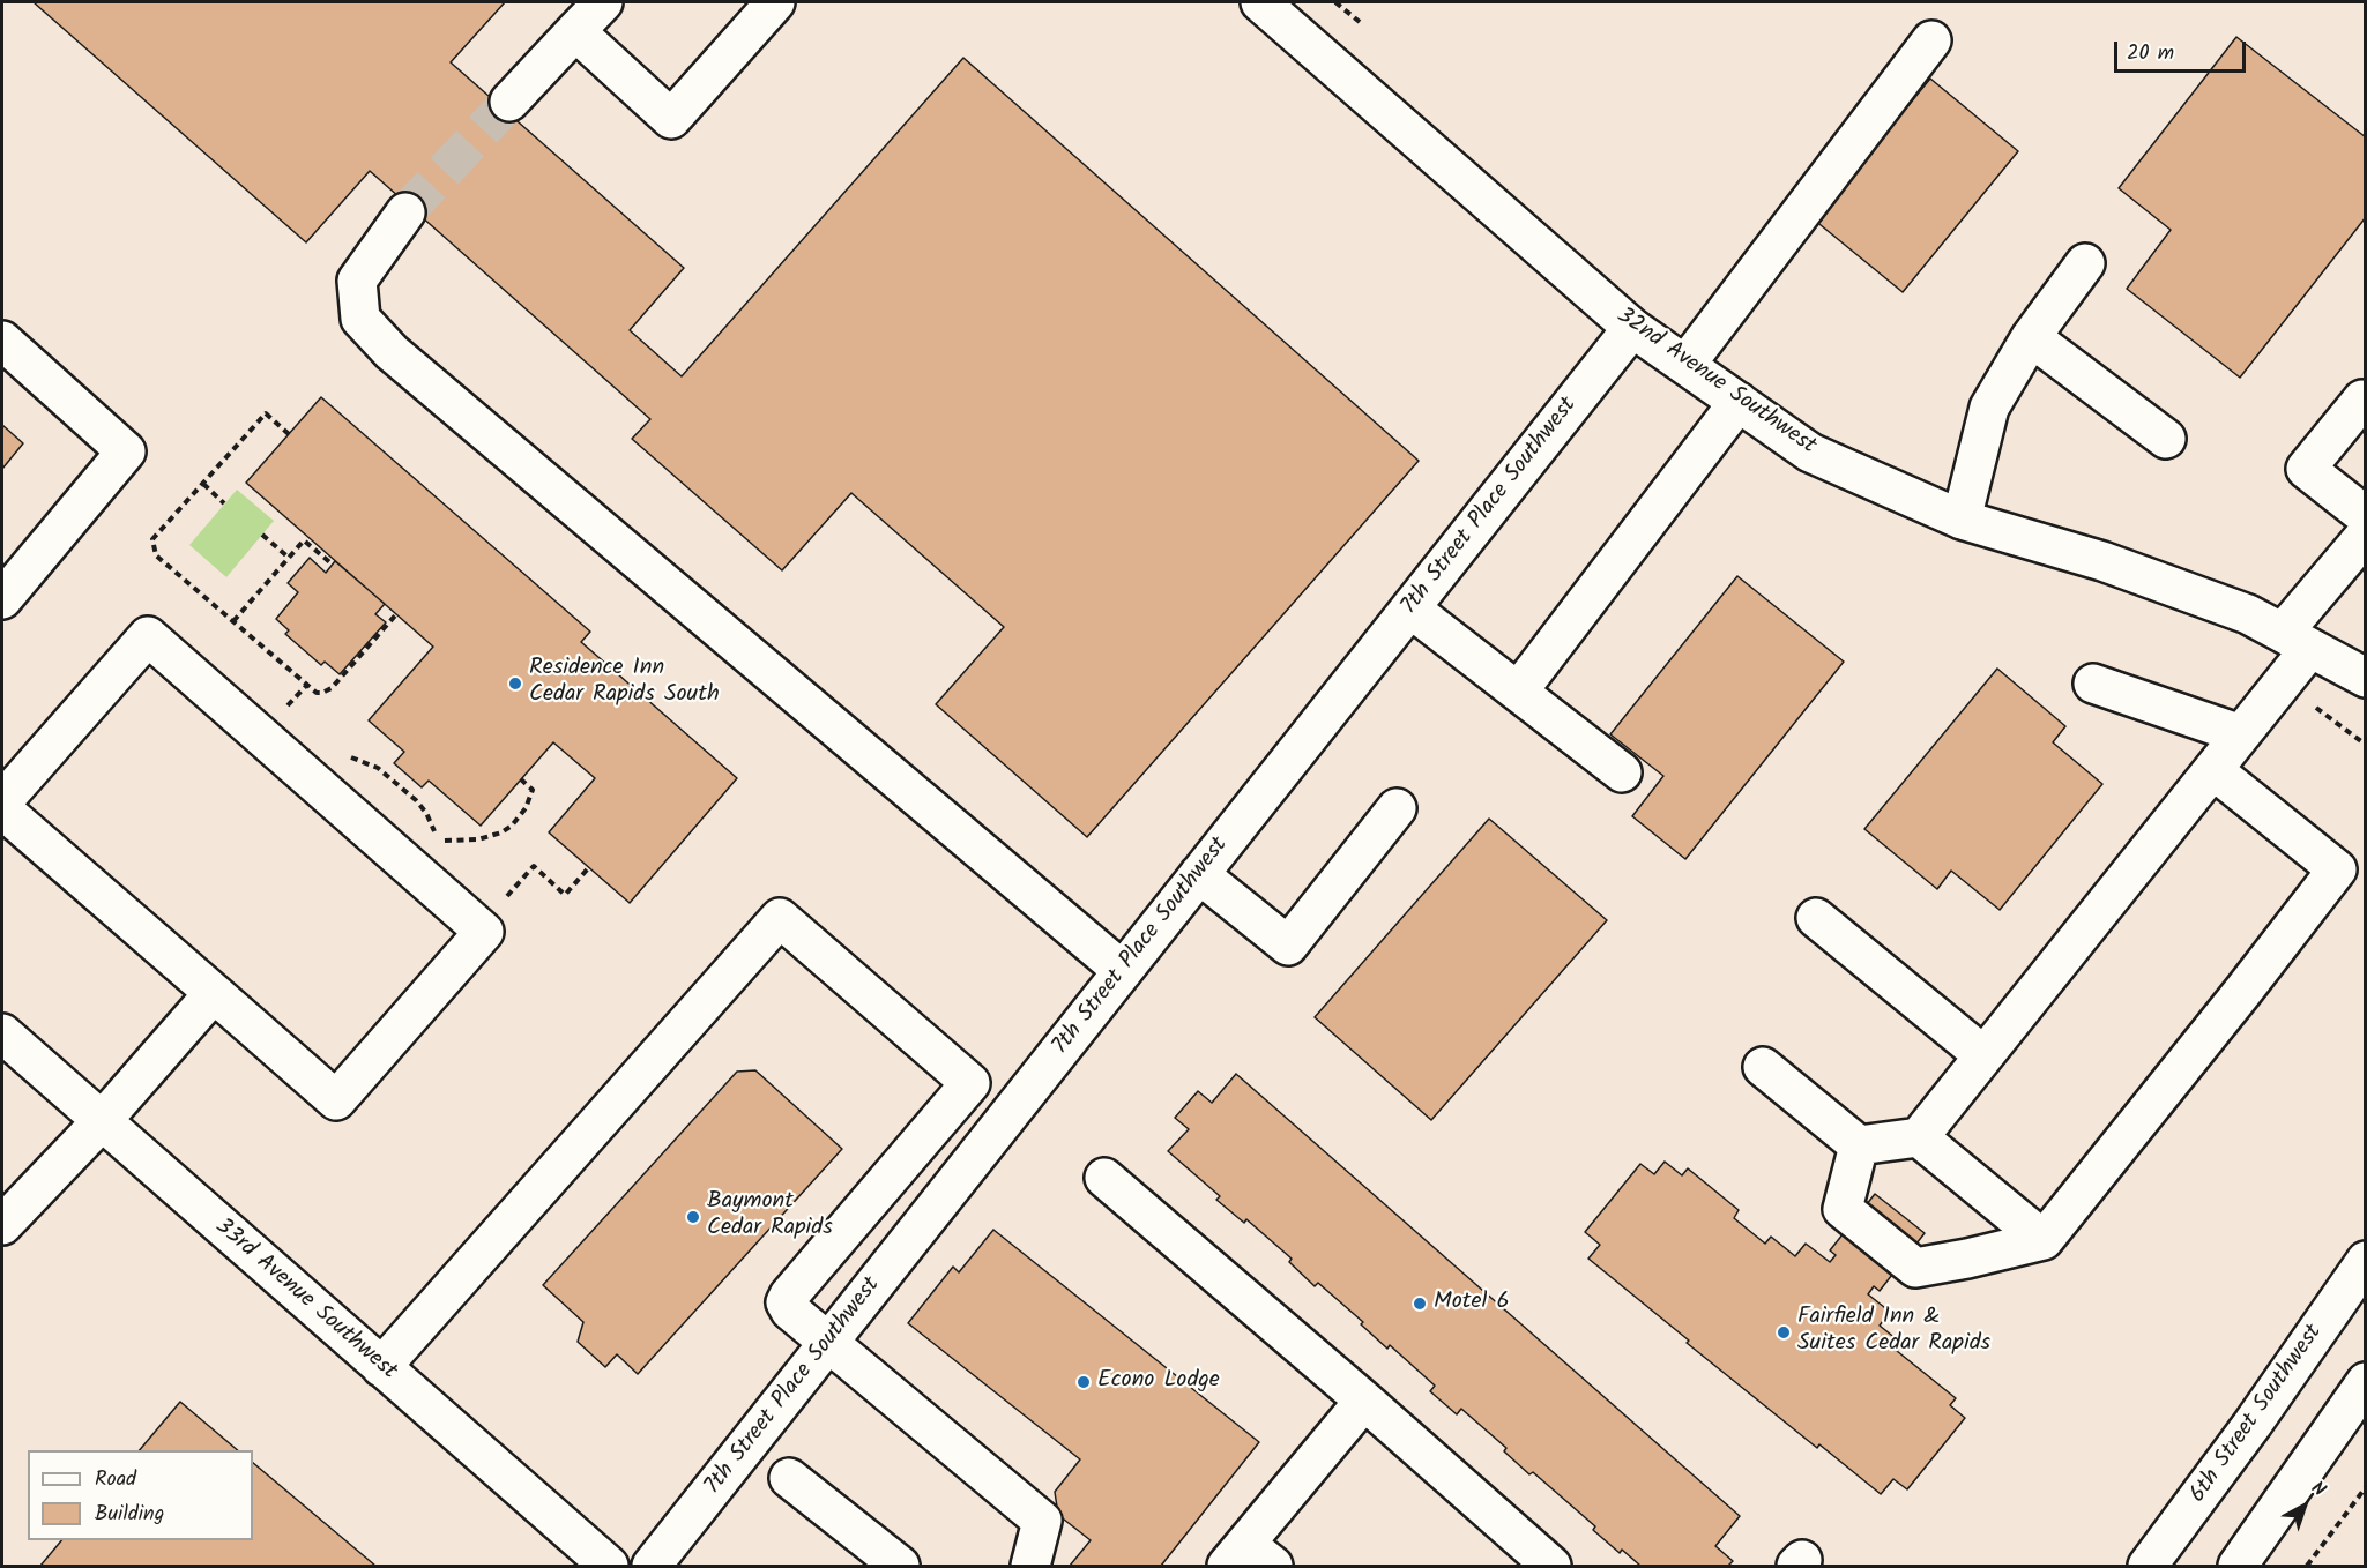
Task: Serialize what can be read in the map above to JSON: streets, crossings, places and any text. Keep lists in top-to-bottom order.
{
  "streets": {
    "street": [
      "32nd Avenue Southwest",
      "7th Street Place Southwest",
      "33rd Avenue Southwest",
      "6th Street Southwest"
    ]
  },
  "crossings": [
    ["32nd Avenue Southwest", "7th Street Place Southwest"]
  ],
  "places": [
    "Residence Inn Cedar Rapids South",
    "Baymont Cedar Rapids",
    "Motel 6",
    "Fairfield Inn & Suites Cedar Rapids",
    "Econo Lodge"
  ],
  "legend": ["Road", "Building"],
  "scale_bar": "20 m",
  "north": "top right"
}
